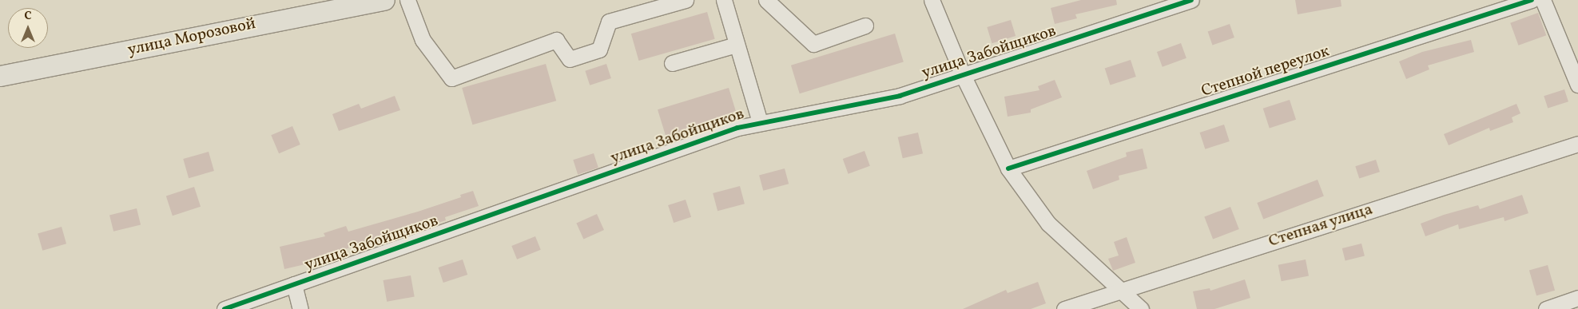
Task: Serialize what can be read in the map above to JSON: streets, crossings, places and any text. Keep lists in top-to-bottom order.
{
  "streets": {
    "main road": ["улица Морозовой"],
    "street": ["улица Забойщиков", "Степной переулок", "Степная улица"]
  },
  "north": "top"
}
